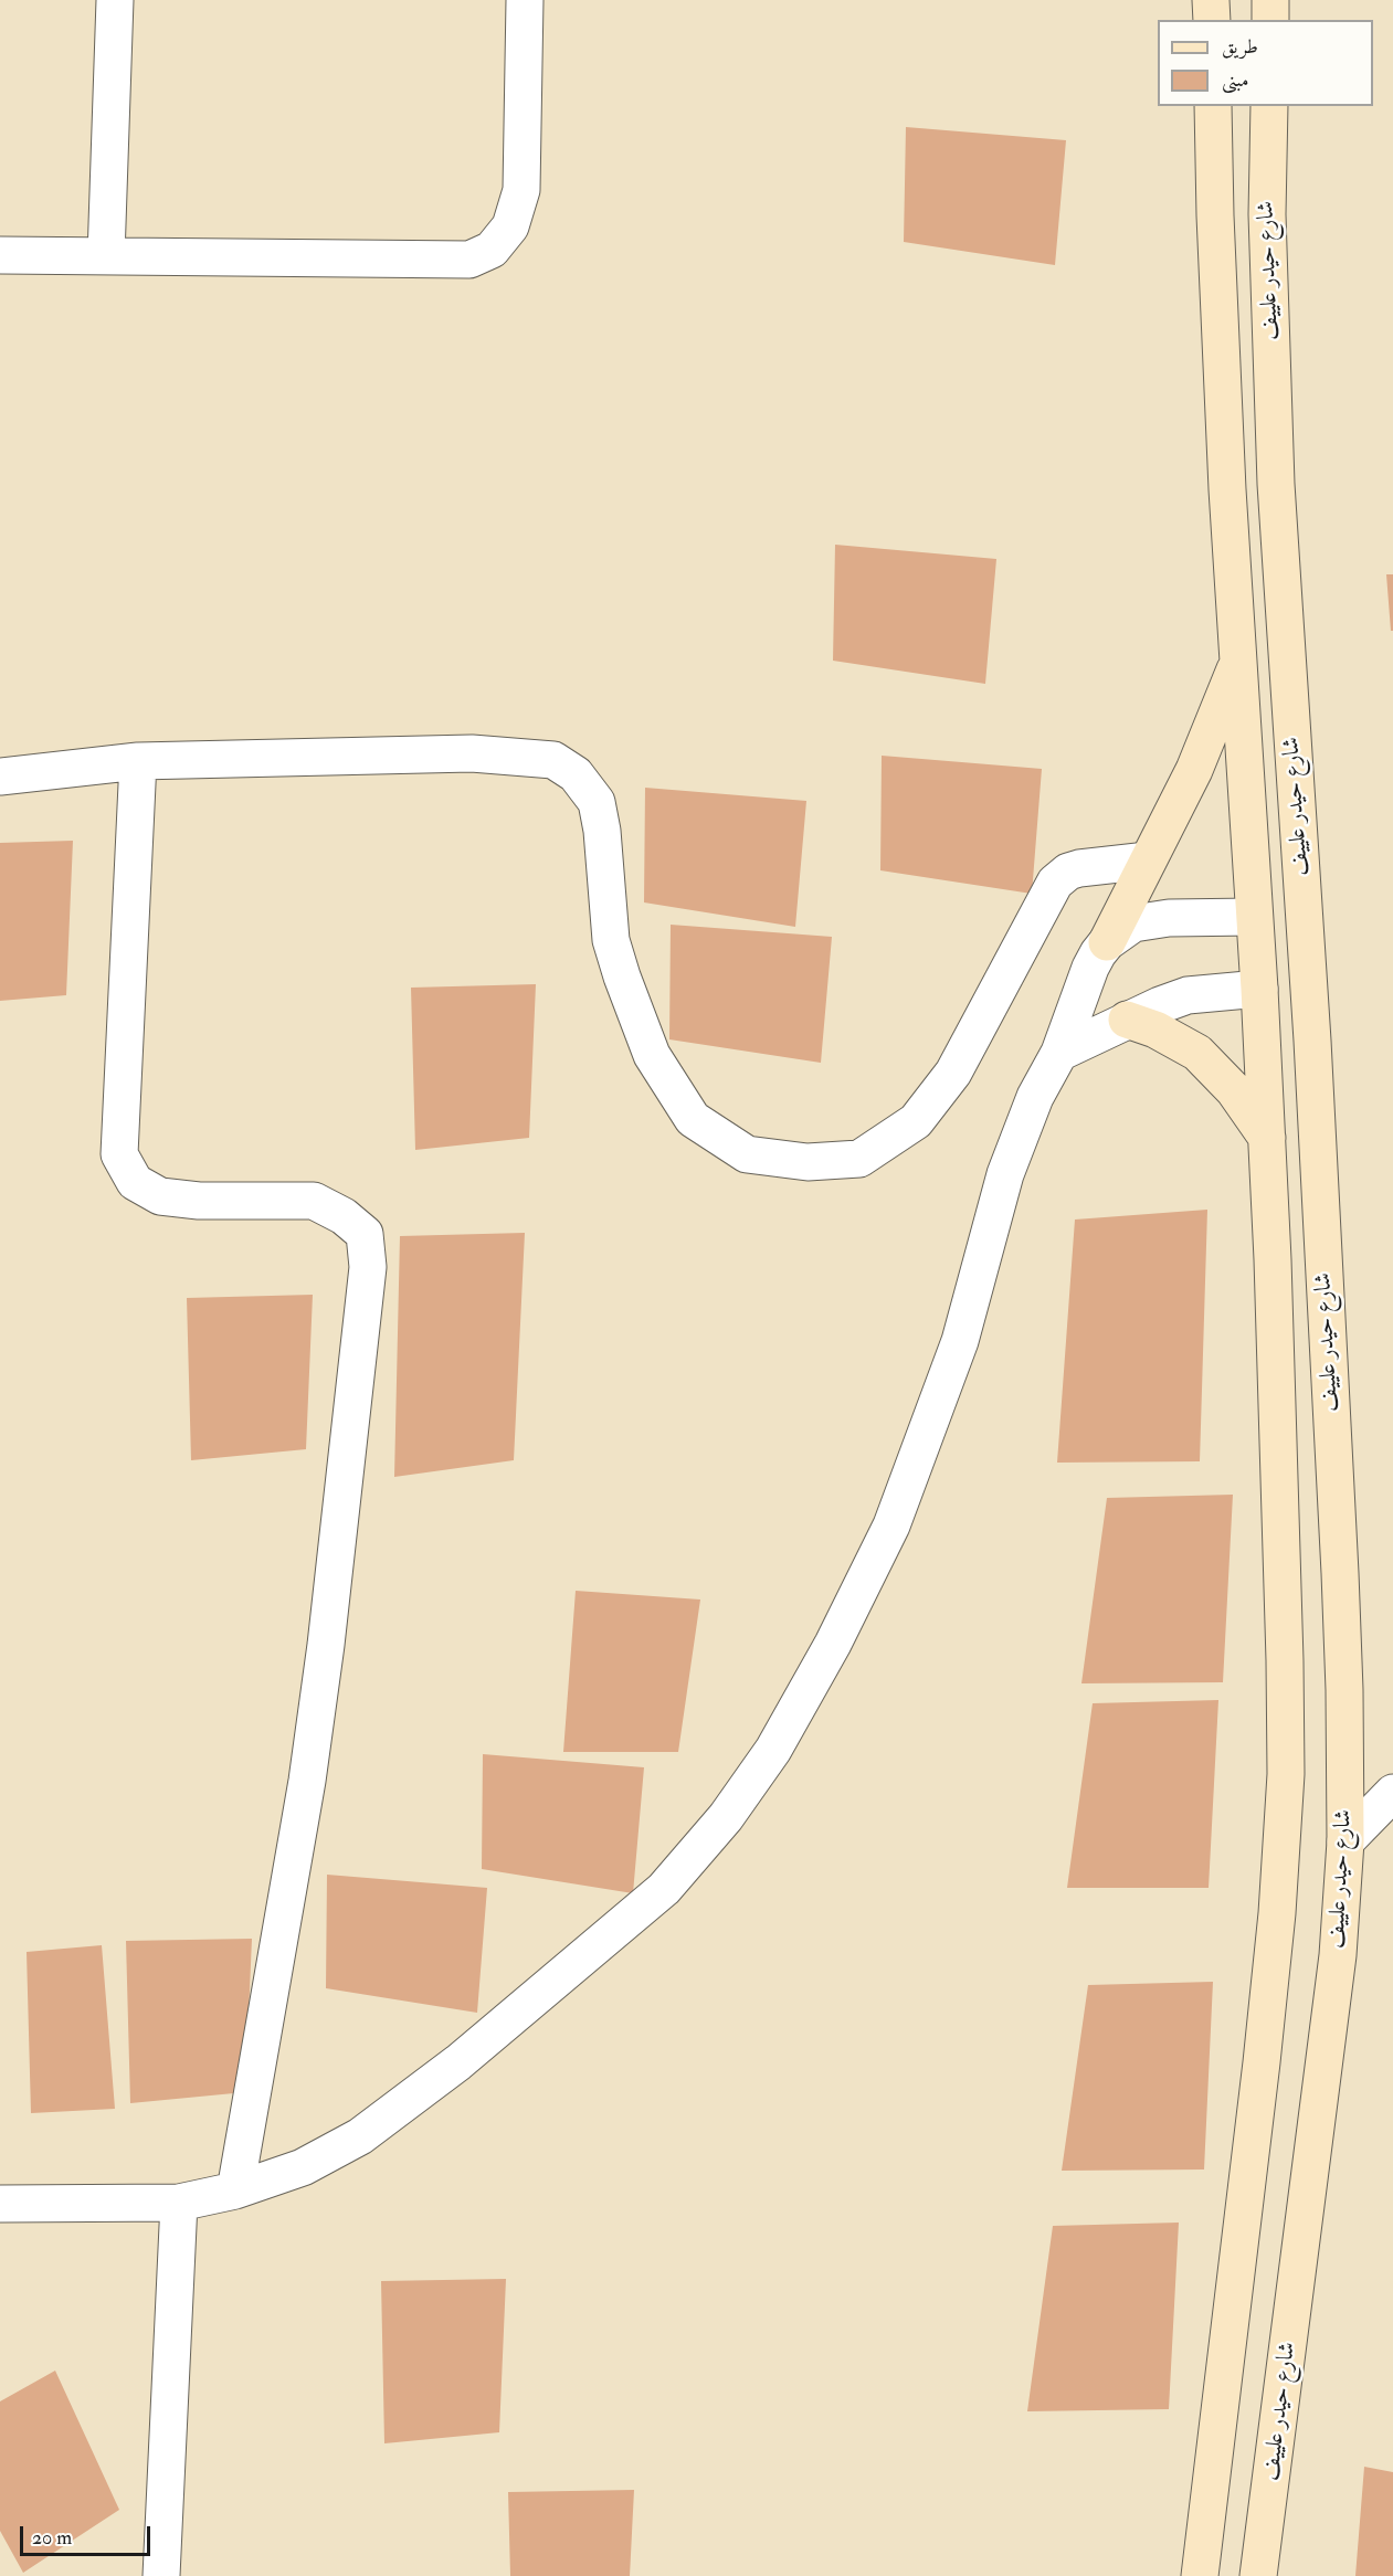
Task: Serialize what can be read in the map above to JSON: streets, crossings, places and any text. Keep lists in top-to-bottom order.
{
  "streets": {
    "main road": ["شارع حيدر علييف"]
  },
  "legend": ["طريق", "مبنى"],
  "scale_bar": "20 m"
}
